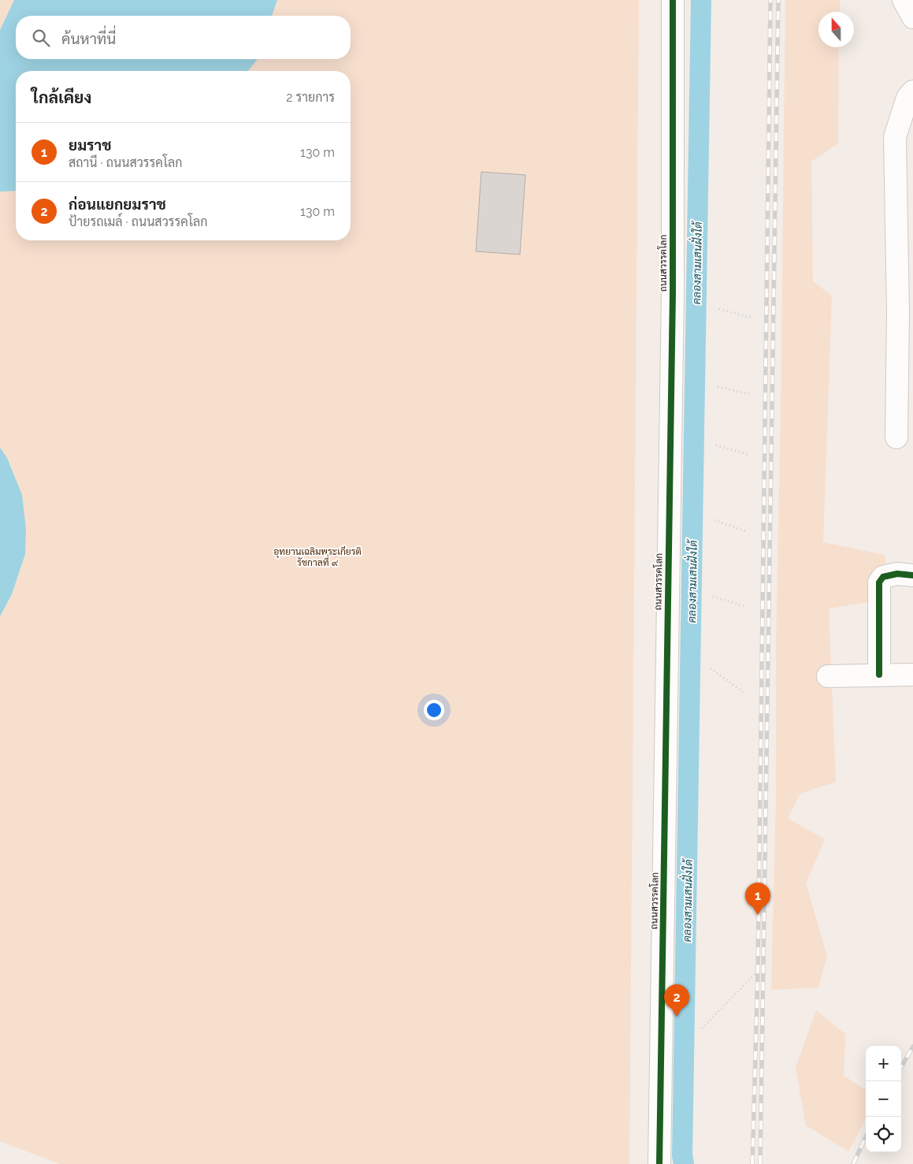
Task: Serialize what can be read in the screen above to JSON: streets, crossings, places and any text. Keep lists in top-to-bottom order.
{
  "streets": {
    "street": ["ถนนสวรรคโลก"]
  },
  "water": ["คลองสามเสนฝั่งใต้"],
  "parks": ["อุทยานเฉลิมพระเกียรติ รัชกาลที่ ๙"],
  "north": "top",
  "page": {
    "search": "ค้นหาที่นี่",
    "heading": ["ใกล้เคียง", "2 รายการ"],
    "list": [
      {
        "mark": "1",
        "name": "ยมราช",
        "note": "สถานี · ถนนสวรรคโลก",
        "value": "130 m"
      },
      {
        "mark": "2",
        "name": "ก่อนแยกยมราช",
        "note": "ป้ายรถเมล์ · ถนนสวรรคโลก",
        "value": "130 m"
      }
    ],
    "pins": ["1", "2"],
    "map_buttons": ["+", "−"]
  }
}
